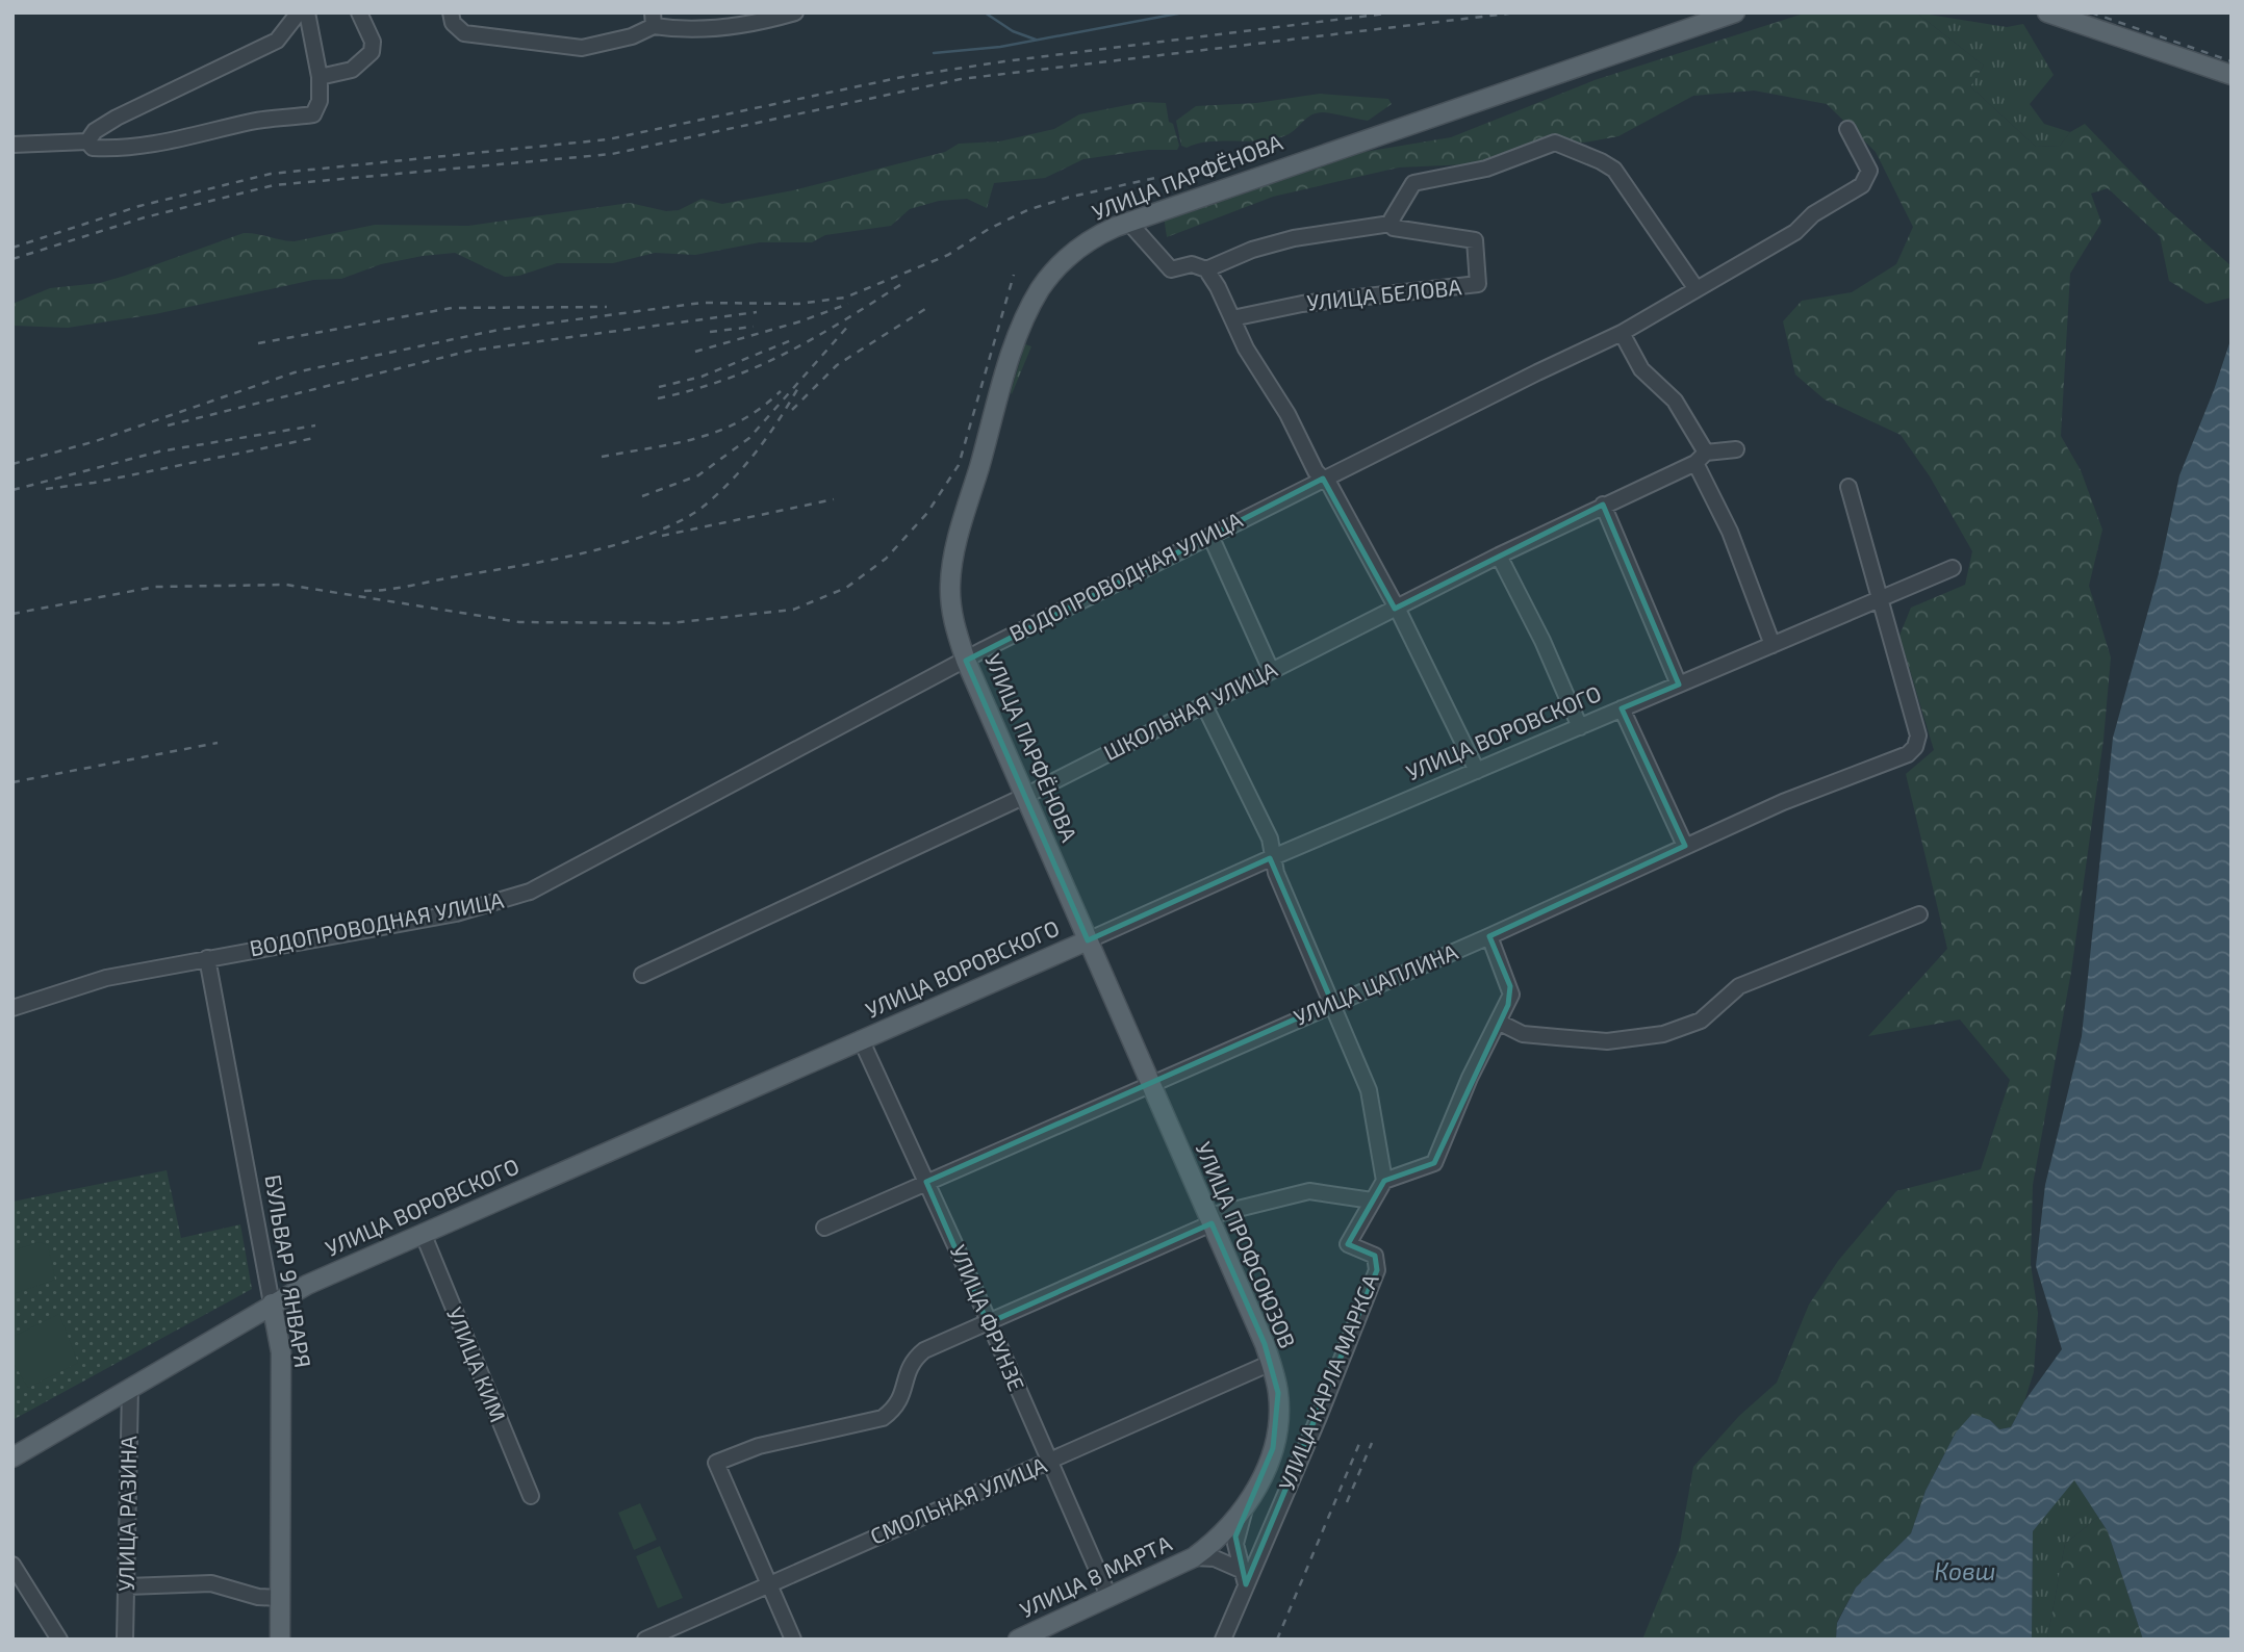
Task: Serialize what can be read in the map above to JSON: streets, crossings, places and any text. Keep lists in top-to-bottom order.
{
  "streets": {
    "main road": [
      "УЛИЦА ПАРФЁНОВА",
      "УЛИЦА ВОРОВСКОГО",
      "УЛИЦА ПРОФСОЮЗОВ",
      "БУЛЬВАР 9 ЯНВАРЯ",
      "УЛИЦА 8 МАРТА"
    ],
    "street": [
      "УЛИЦА БЕЛОВА",
      "ВОДОПРОВОДНАЯ УЛИЦА",
      "ШКОЛЬНАЯ УЛИЦА",
      "УЛИЦА ЦАПЛИНА",
      "УЛИЦА ФРУНЗЕ",
      "УЛИЦА КИМ",
      "УЛИЦА КАРЛА МАРКСА",
      "СМОЛЬНАЯ УЛИЦА",
      "УЛИЦА РАЗИНА"
    ]
  },
  "crossings": [
    ["УЛИЦА ПАРФЁНОВА", "ВОДОПРОВОДНАЯ УЛИЦА"],
    ["УЛИЦА ПАРФЁНОВА", "ШКОЛЬНАЯ УЛИЦА"],
    ["УЛИЦА ПАРФЁНОВА", "УЛИЦА ВОРОВСКОГО"],
    ["УЛИЦА ПАРФЁНОВА", "УЛИЦА ПРОФСОЮЗОВ"],
    ["ВОДОПРОВОДНАЯ УЛИЦА", "БУЛЬВАР 9 ЯНВАРЯ"],
    ["УЛИЦА ВОРОВСКОГО", "УЛИЦА ЦАПЛИНА"],
    ["УЛИЦА ВОРОВСКОГО", "УЛИЦА ПРОФСОЮЗОВ"],
    ["УЛИЦА ВОРОВСКОГО", "БУЛЬВАР 9 ЯНВАРЯ"],
    ["УЛИЦА ВОРОВСКОГО", "УЛИЦА ФРУНЗЕ"],
    ["УЛИЦА ВОРОВСКОГО", "УЛИЦА КИМ"],
    ["УЛИЦА ВОРОВСКОГО", "УЛИЦА РАЗИНА"],
    ["УЛИЦА ЦАПЛИНА", "УЛИЦА ПРОФСОЮЗОВ"],
    ["УЛИЦА ЦАПЛИНА", "УЛИЦА ФРУНЗЕ"],
    ["УЛИЦА ПРОФСОЮЗОВ", "СМОЛЬНАЯ УЛИЦА"],
    ["УЛИЦА ПРОФСОЮЗОВ", "УЛИЦА 8 МАРТА"],
    ["УЛИЦА ФРУНЗЕ", "СМОЛЬНАЯ УЛИЦА"],
    ["УЛИЦА ФРУНЗЕ", "УЛИЦА 8 МАРТА"]
  ],
  "water": ["Ковш"]
}
